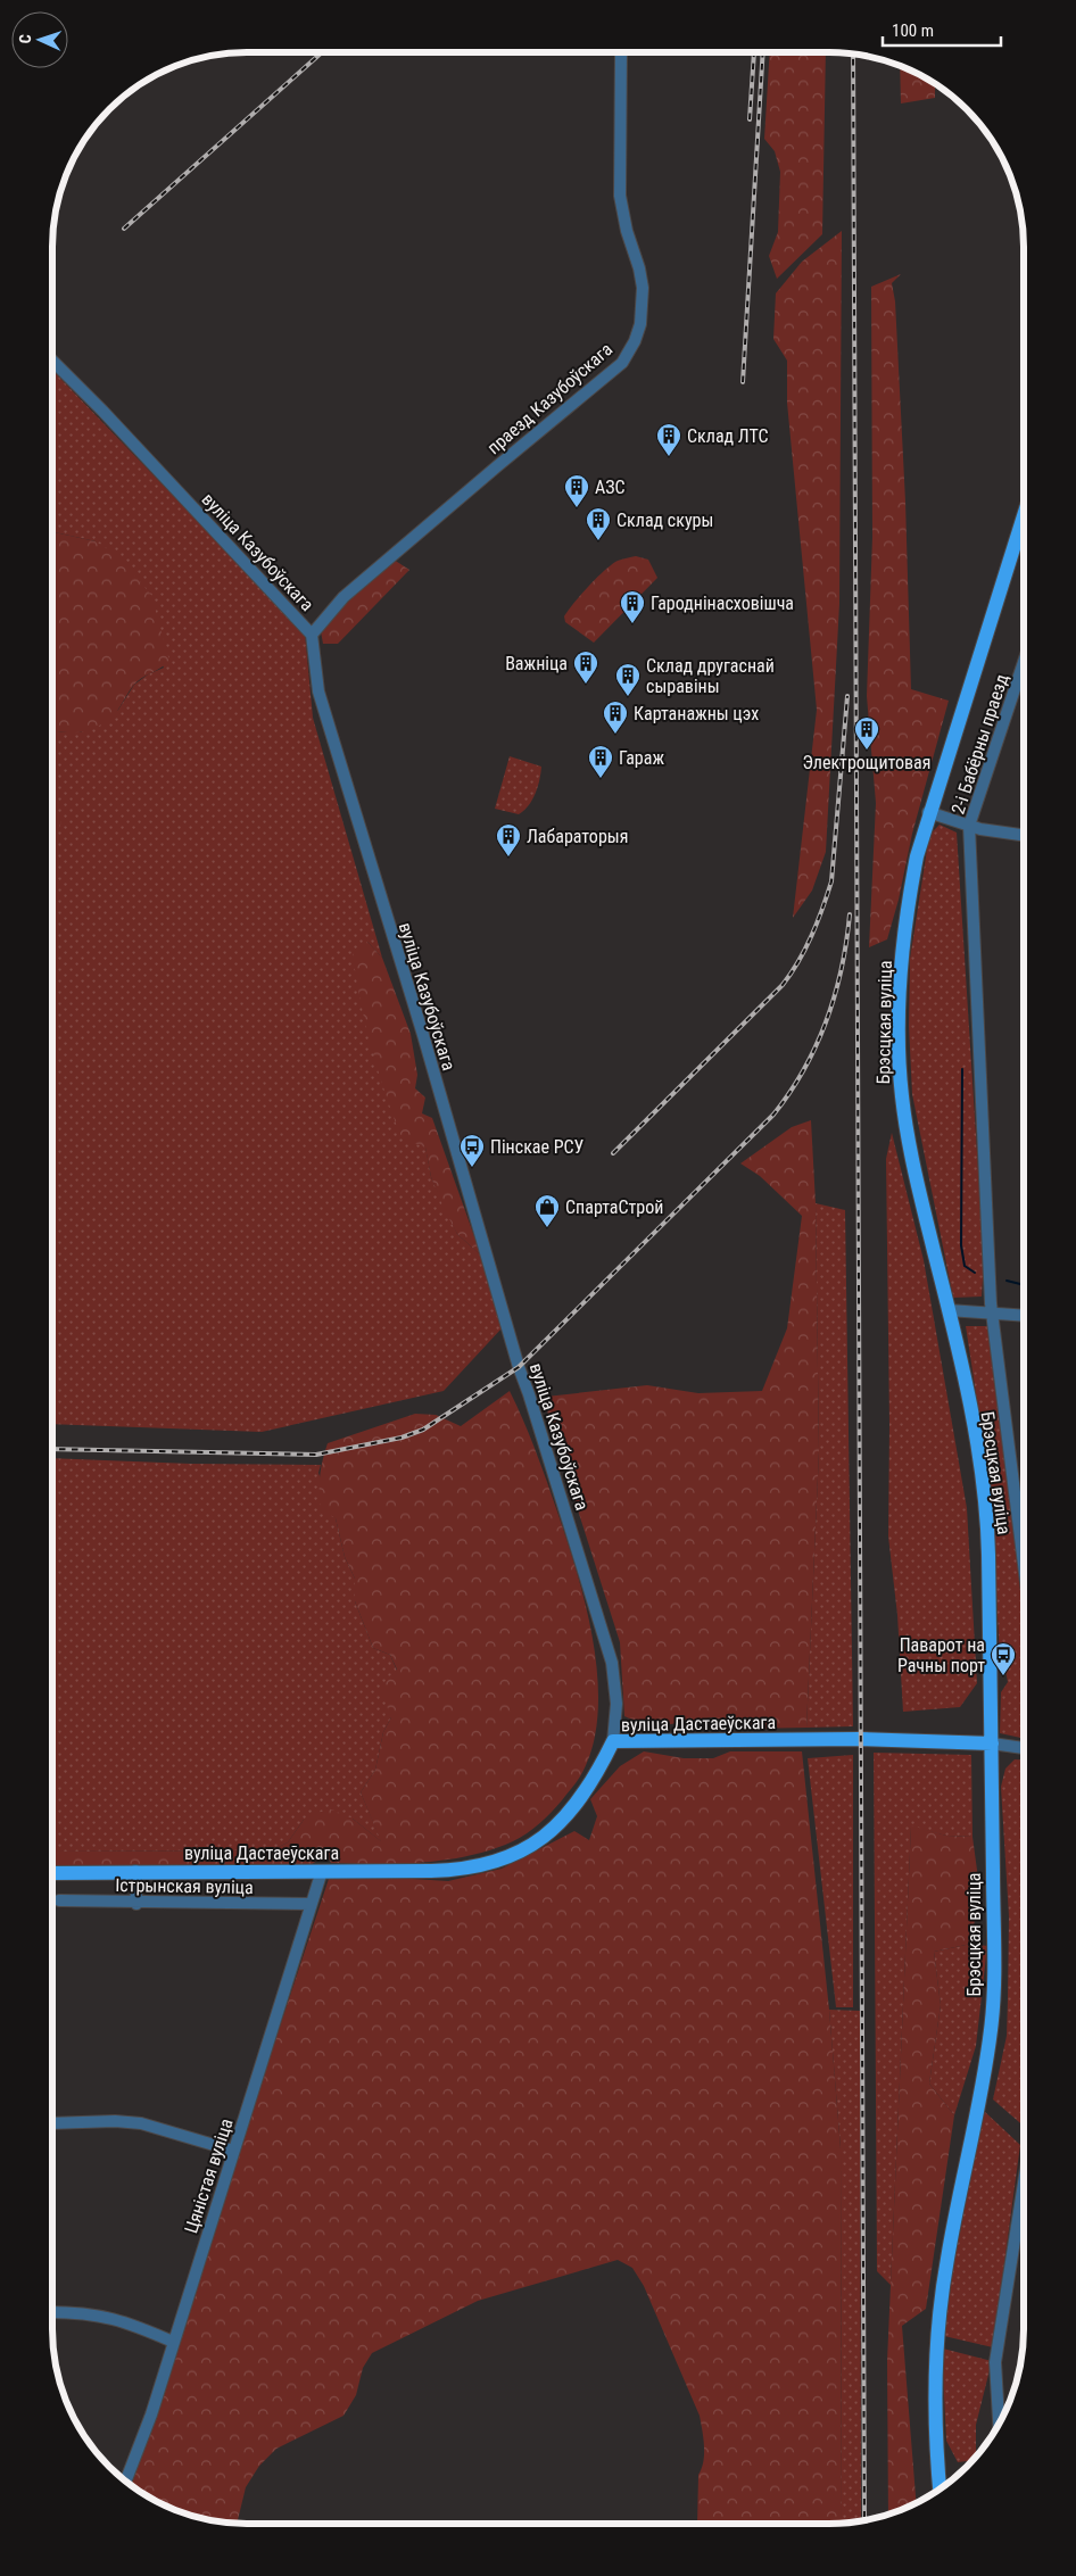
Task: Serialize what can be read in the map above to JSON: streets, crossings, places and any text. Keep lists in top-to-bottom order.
{
  "streets": {
    "main road": ["Брэсцкая вуліца", "вуліца Дастаеўскага"],
    "street": [
      "праезд Казубоўскага",
      "вуліца Казубоўскага",
      "2-і Бабёрны праезд",
      "Істрынская вуліца",
      "Цяністая вуліца"
    ]
  },
  "crossings": [
    ["праезд Казубоўскага", "вуліца Казубоўскага"],
    ["вуліца Казубоўскага", "вуліца Дастаеўскага"],
    ["Брэсцкая вуліца", "вуліца Дастаеўскага"],
    ["вуліца Дастаеўскага", "Цяністая вуліца"],
    ["Істрынская вуліца", "Цяністая вуліца"]
  ],
  "places": {
    "building": [
      "Склад ЛТС",
      "АЗС",
      "Склад скуры",
      "Гароднінасховішча",
      "Важніца",
      "Склад другаснай сыравіны",
      "Картанажны цэх",
      "Электрощитовая",
      "Гараж",
      "Лабараторыя"
    ],
    "bus stop": ["Пінскае РСУ", "Паварот на Рачны порт"],
    "shop": ["СпартаСтрой"]
  },
  "scale_bar": "100 m",
  "north": "left"
}
